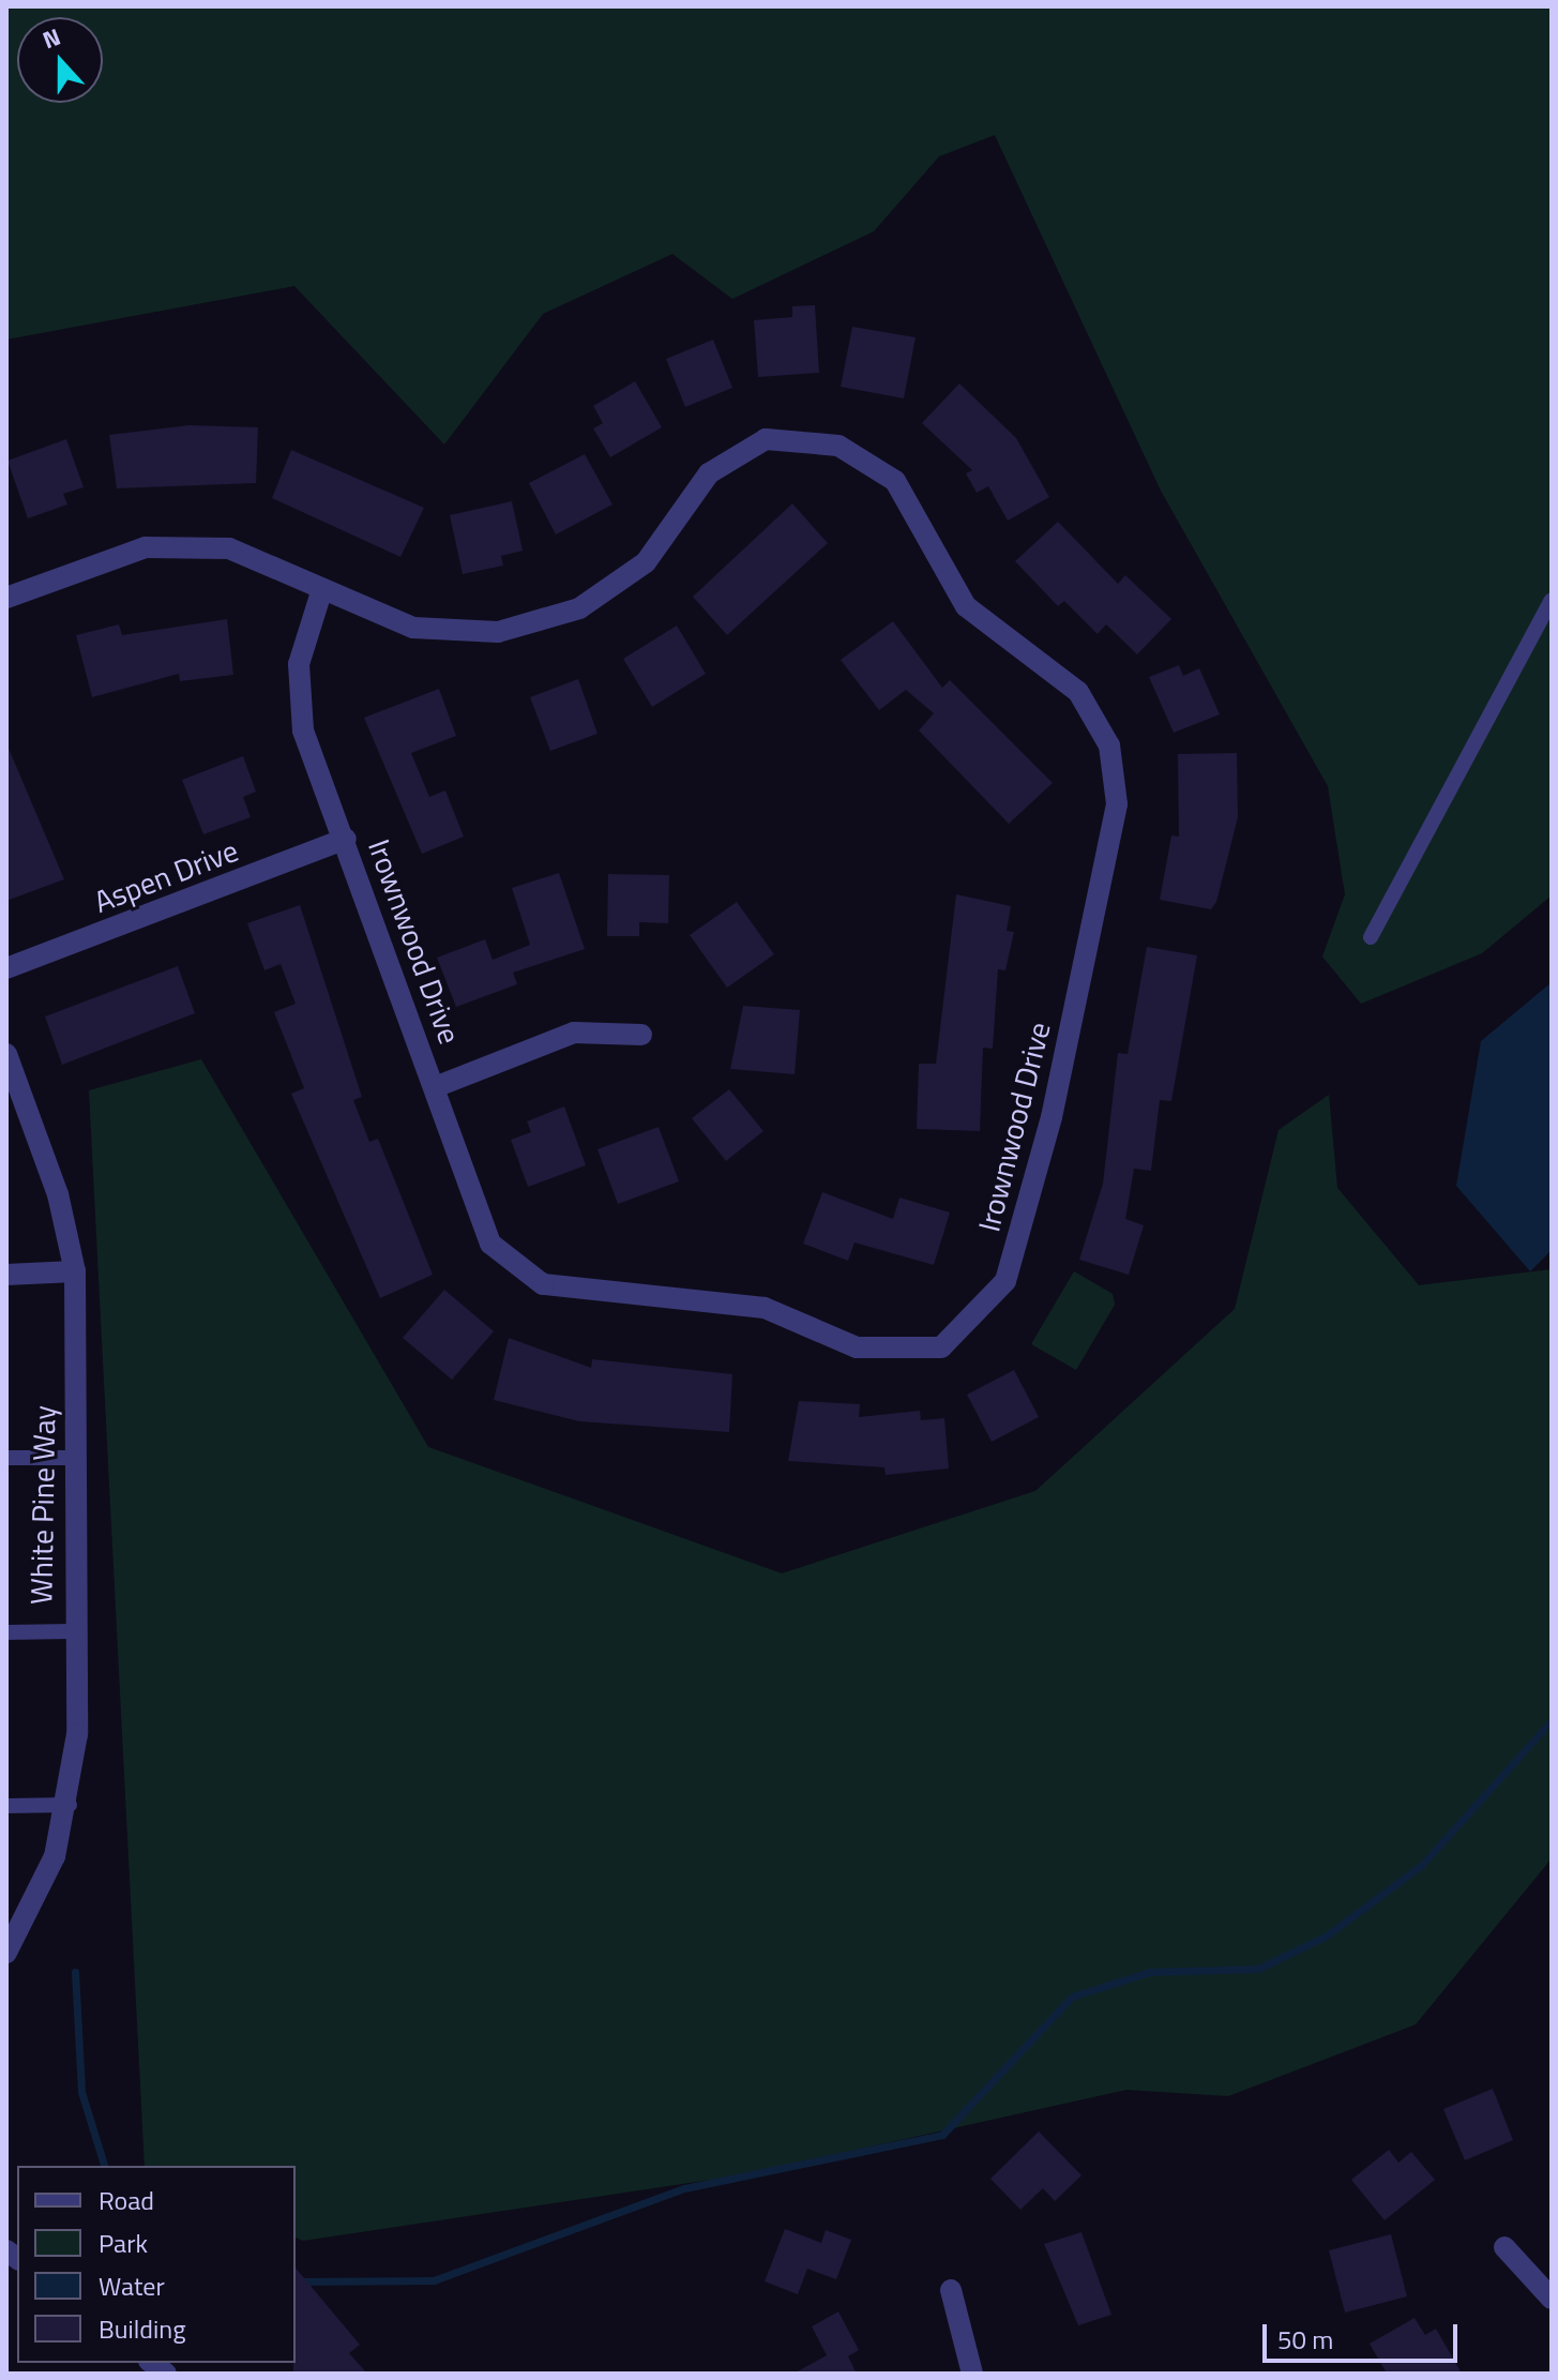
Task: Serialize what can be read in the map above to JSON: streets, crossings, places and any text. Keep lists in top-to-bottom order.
{
  "streets": {
    "street": ["Aspen Drive", "Irownwood Drive", "White Pine Way"]
  },
  "crossings": [
    ["Aspen Drive", "Irownwood Drive"]
  ],
  "legend": [
    "Road",
    "Park",
    "Water",
    "Building"
  ],
  "scale_bar": "50 m",
  "north": "top"
}
